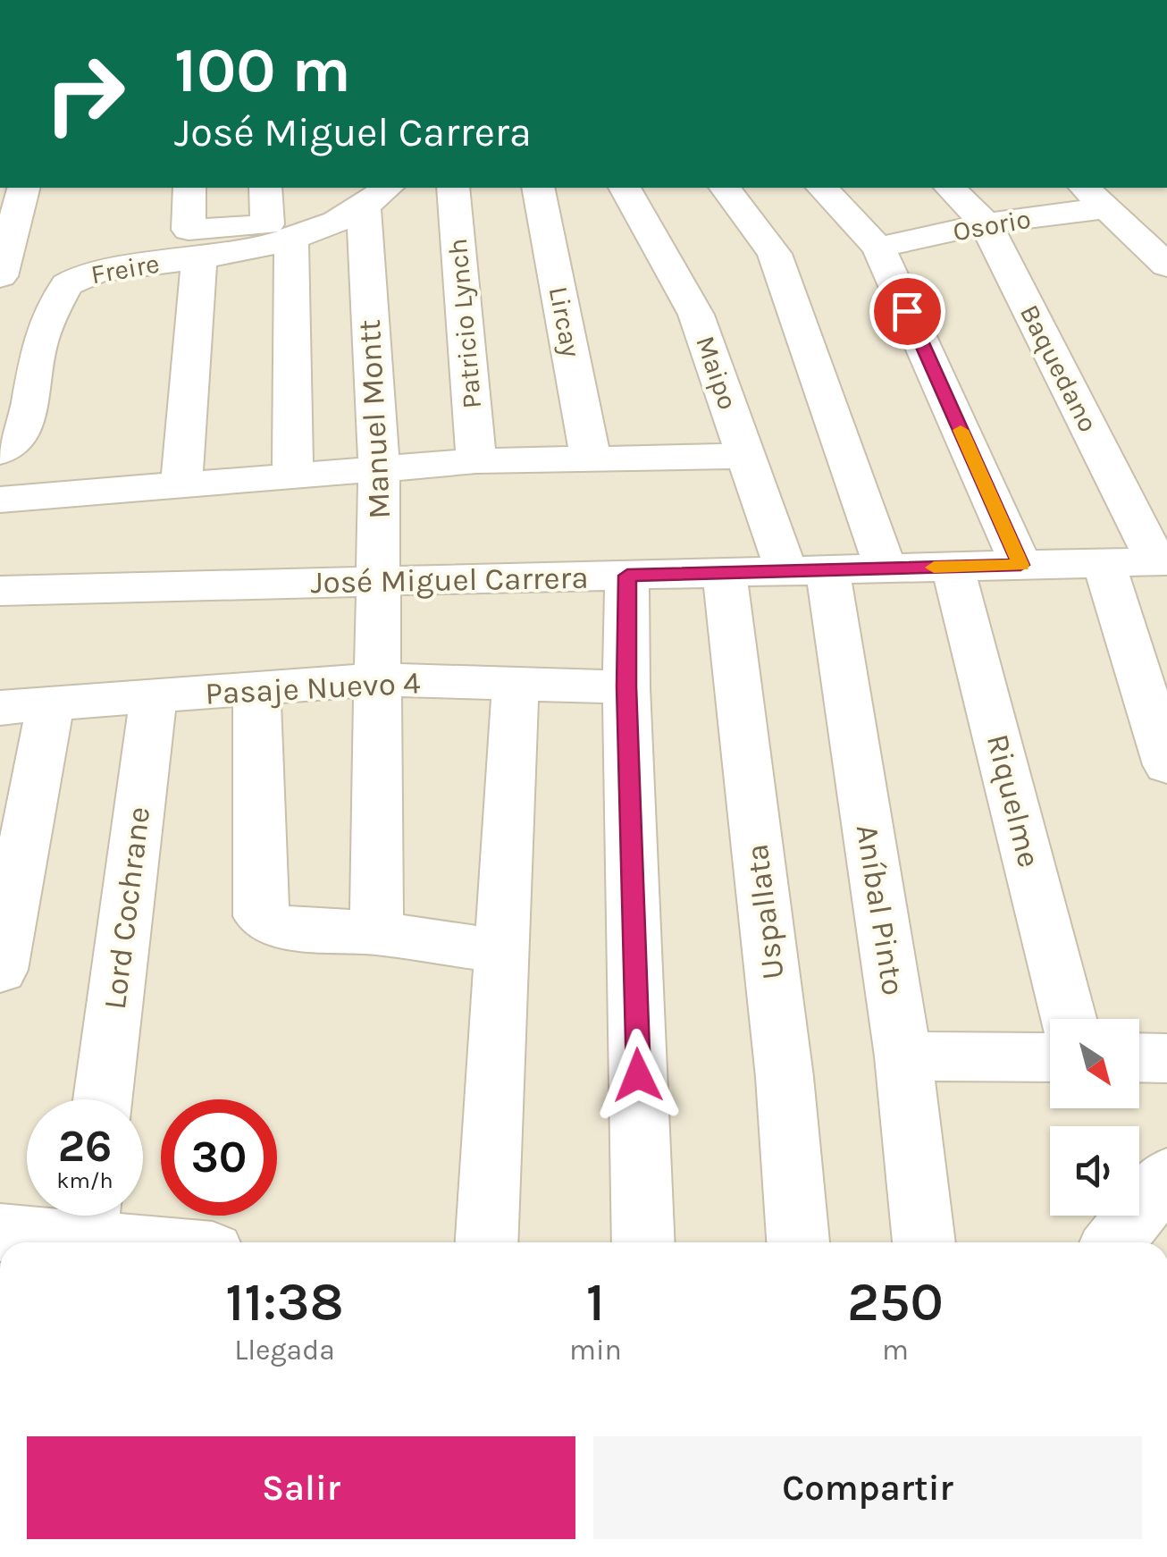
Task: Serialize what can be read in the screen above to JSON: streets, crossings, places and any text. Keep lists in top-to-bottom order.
{
  "streets": {
    "street": [
      "Osorio",
      "Freire",
      "Lircay",
      "Patricio Lynch",
      "Baquedano",
      "Maipo",
      "Manuel Montt",
      "José Miguel Carrera",
      "Pasaje Nuevo 4",
      "Riquelme",
      "Lord Cochrane",
      "Aníbal Pinto",
      "Uspallata"
    ]
  },
  "crossings": [
    ["Osorio", "Baquedano"],
    ["Freire", "Manuel Montt"],
    ["Baquedano", "José Miguel Carrera"],
    ["Maipo", "José Miguel Carrera"],
    ["Maipo", "Aníbal Pinto"],
    ["Manuel Montt", "José Miguel Carrera"],
    ["Manuel Montt", "Pasaje Nuevo 4"],
    ["José Miguel Carrera", "Riquelme"],
    ["José Miguel Carrera", "Aníbal Pinto"],
    ["José Miguel Carrera", "Uspallata"],
    ["Pasaje Nuevo 4", "Lord Cochrane"]
  ],
  "north": "bottom right",
  "page": {
    "turn": ["100 m", "José Miguel Carrera"],
    "speed": "26 km/h",
    "limit": "30",
    "eta": [
      "11:38",
      "Llegada",
      "1",
      "min",
      "250",
      "m"
    ],
    "buttons": ["Salir", "Compartir"]
  }
}
